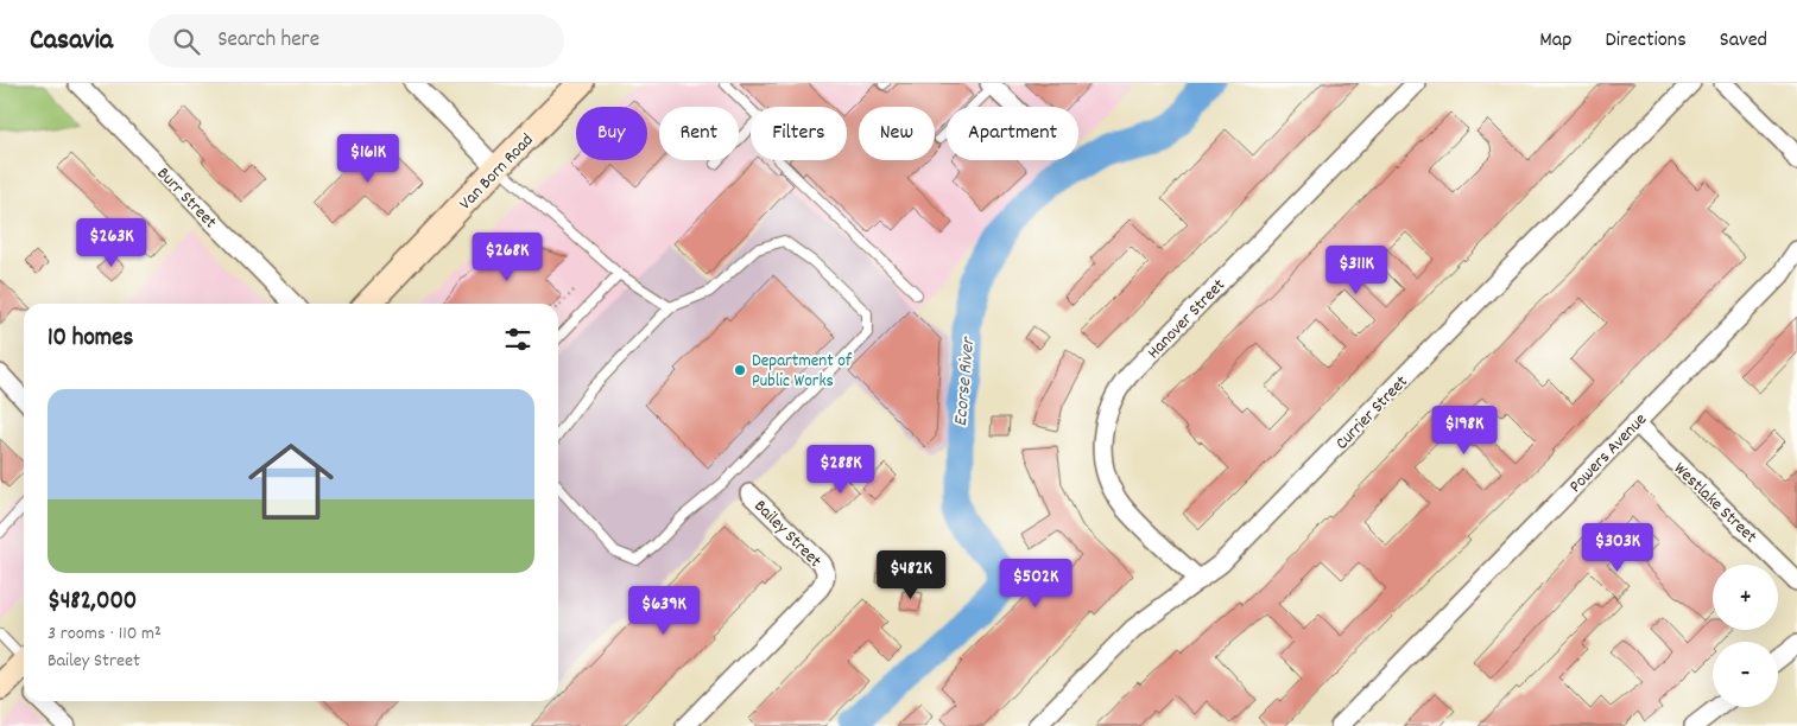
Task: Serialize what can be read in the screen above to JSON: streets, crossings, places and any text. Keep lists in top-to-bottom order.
{
  "streets": {
    "main road": ["Van Born Road"],
    "street": [
      "Burr Street",
      "Hanover Street",
      "Currier Street",
      "Powers Avenue",
      "Westlake Street",
      "Bailey Street"
    ]
  },
  "crossings": [
    ["Hanover Street", "Currier Street"],
    ["Powers Avenue", "Westlake Street"]
  ],
  "water": ["Ecorse River"],
  "places": ["Department of Public Works"],
  "page": {
    "header": "Casavia",
    "search": "Search here",
    "nav": ["Map", "Directions", "Saved"],
    "chip": [
      "Buy",
      "Rent",
      "Filters",
      "New",
      "Apartment"
    ],
    "price": [
      "$161K",
      "$263K",
      "$268K",
      "$311K",
      "$198K",
      "$288K",
      "$303K",
      "$482K",
      "$502K",
      "$639K"
    ],
    "heading": "10 homes",
    "list": [
      {
        "name": "$482,000",
        "note": "3 rooms · 110 m² · Bailey Street"
      }
    ],
    "map_buttons": ["+", "−"]
  }
}
